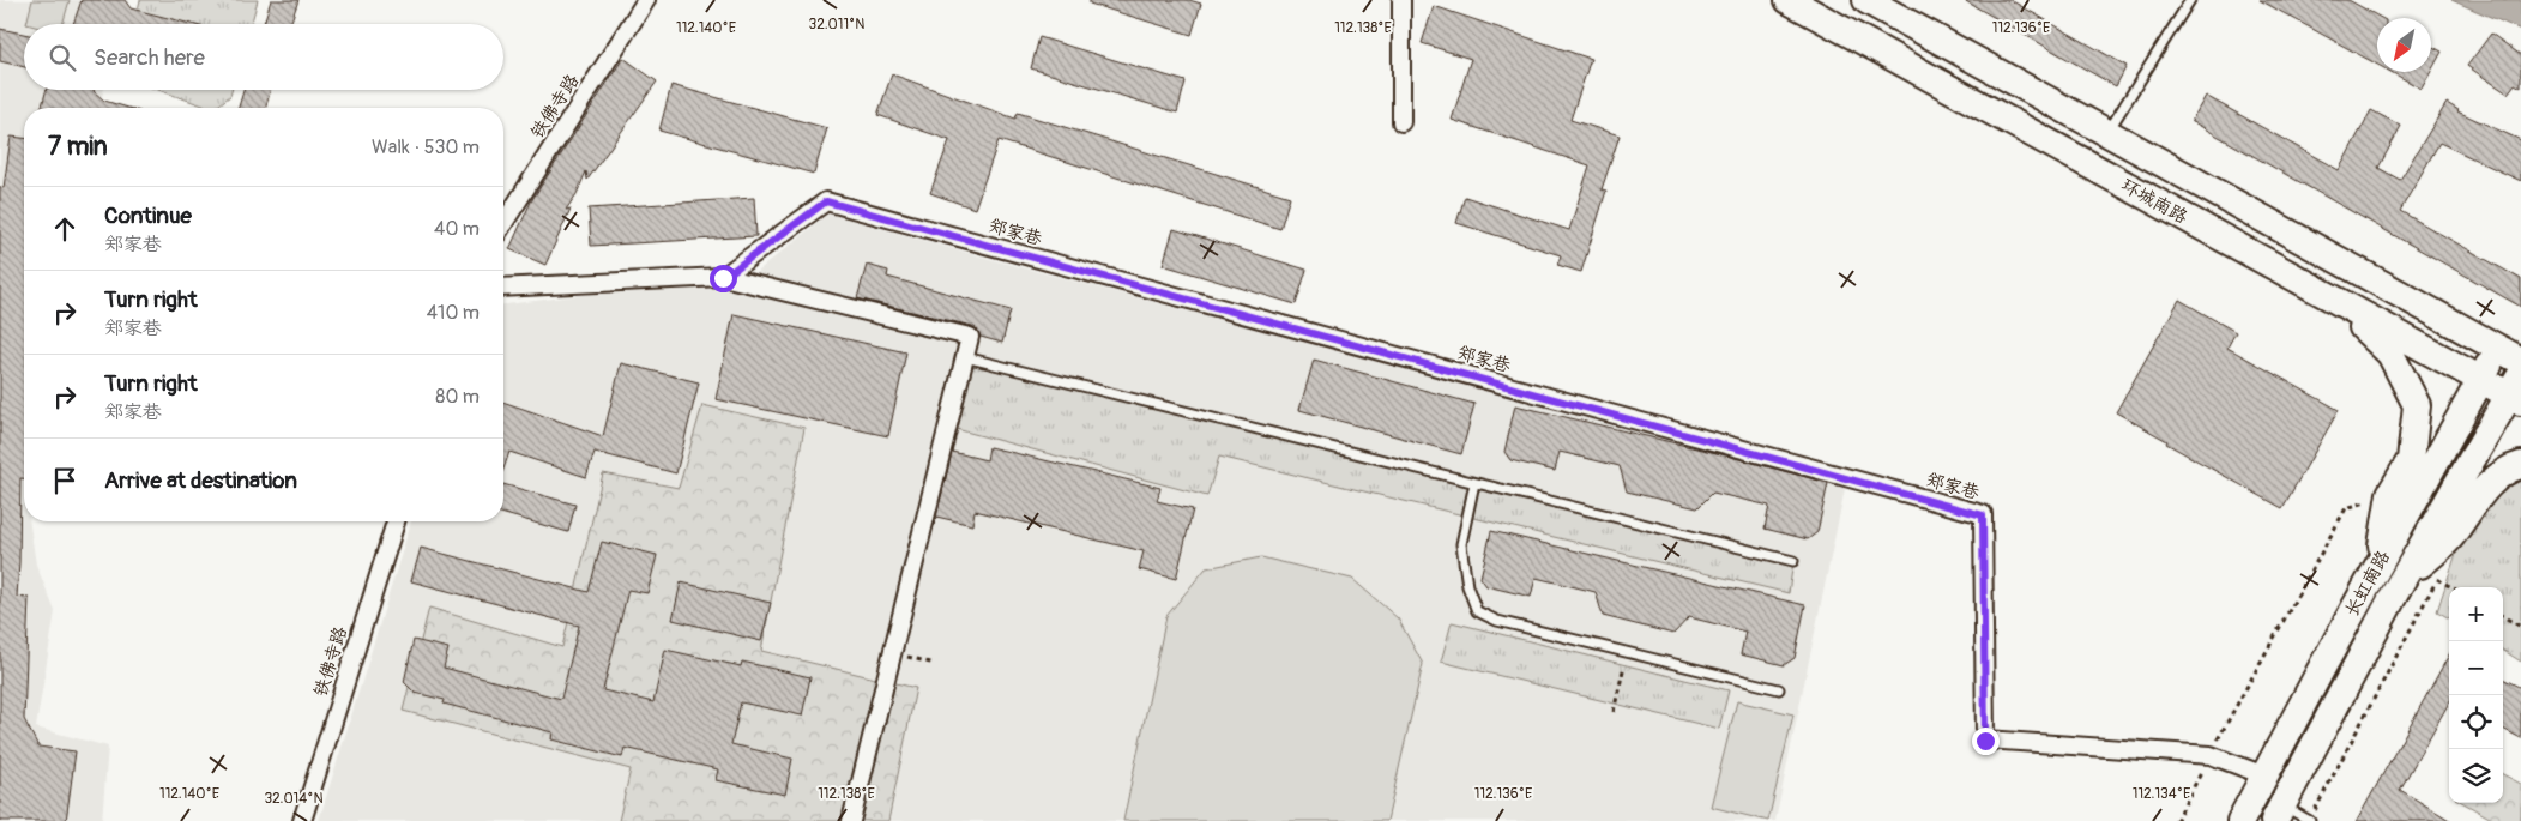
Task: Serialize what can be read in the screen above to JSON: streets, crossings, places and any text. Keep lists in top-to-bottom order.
{
  "streets": {
    "highway": ["环城南路", "长虹南路"],
    "street": ["铁佛寺路", "郑家巷"]
  },
  "crossings": [
    ["环城南路", "长虹南路"],
    ["郑家巷", "长虹南路"]
  ],
  "north": "bottom left",
  "page": {
    "search": "Search here",
    "heading": ["7 min", "Walk · 530 m"],
    "list": [
      ["Continue", "郑家巷", "40 m"],
      ["Turn right", "郑家巷", "410 m"],
      ["Turn right", "郑家巷", "80 m"],
      "Arrive at destination"
    ],
    "map_buttons": ["+", "−"]
  },
  "coordinates": [
    "32.011°N",
    "112.140°E",
    "112.138°E",
    "112.136°E",
    "112.134°E",
    "32.014°N"
  ]
}
